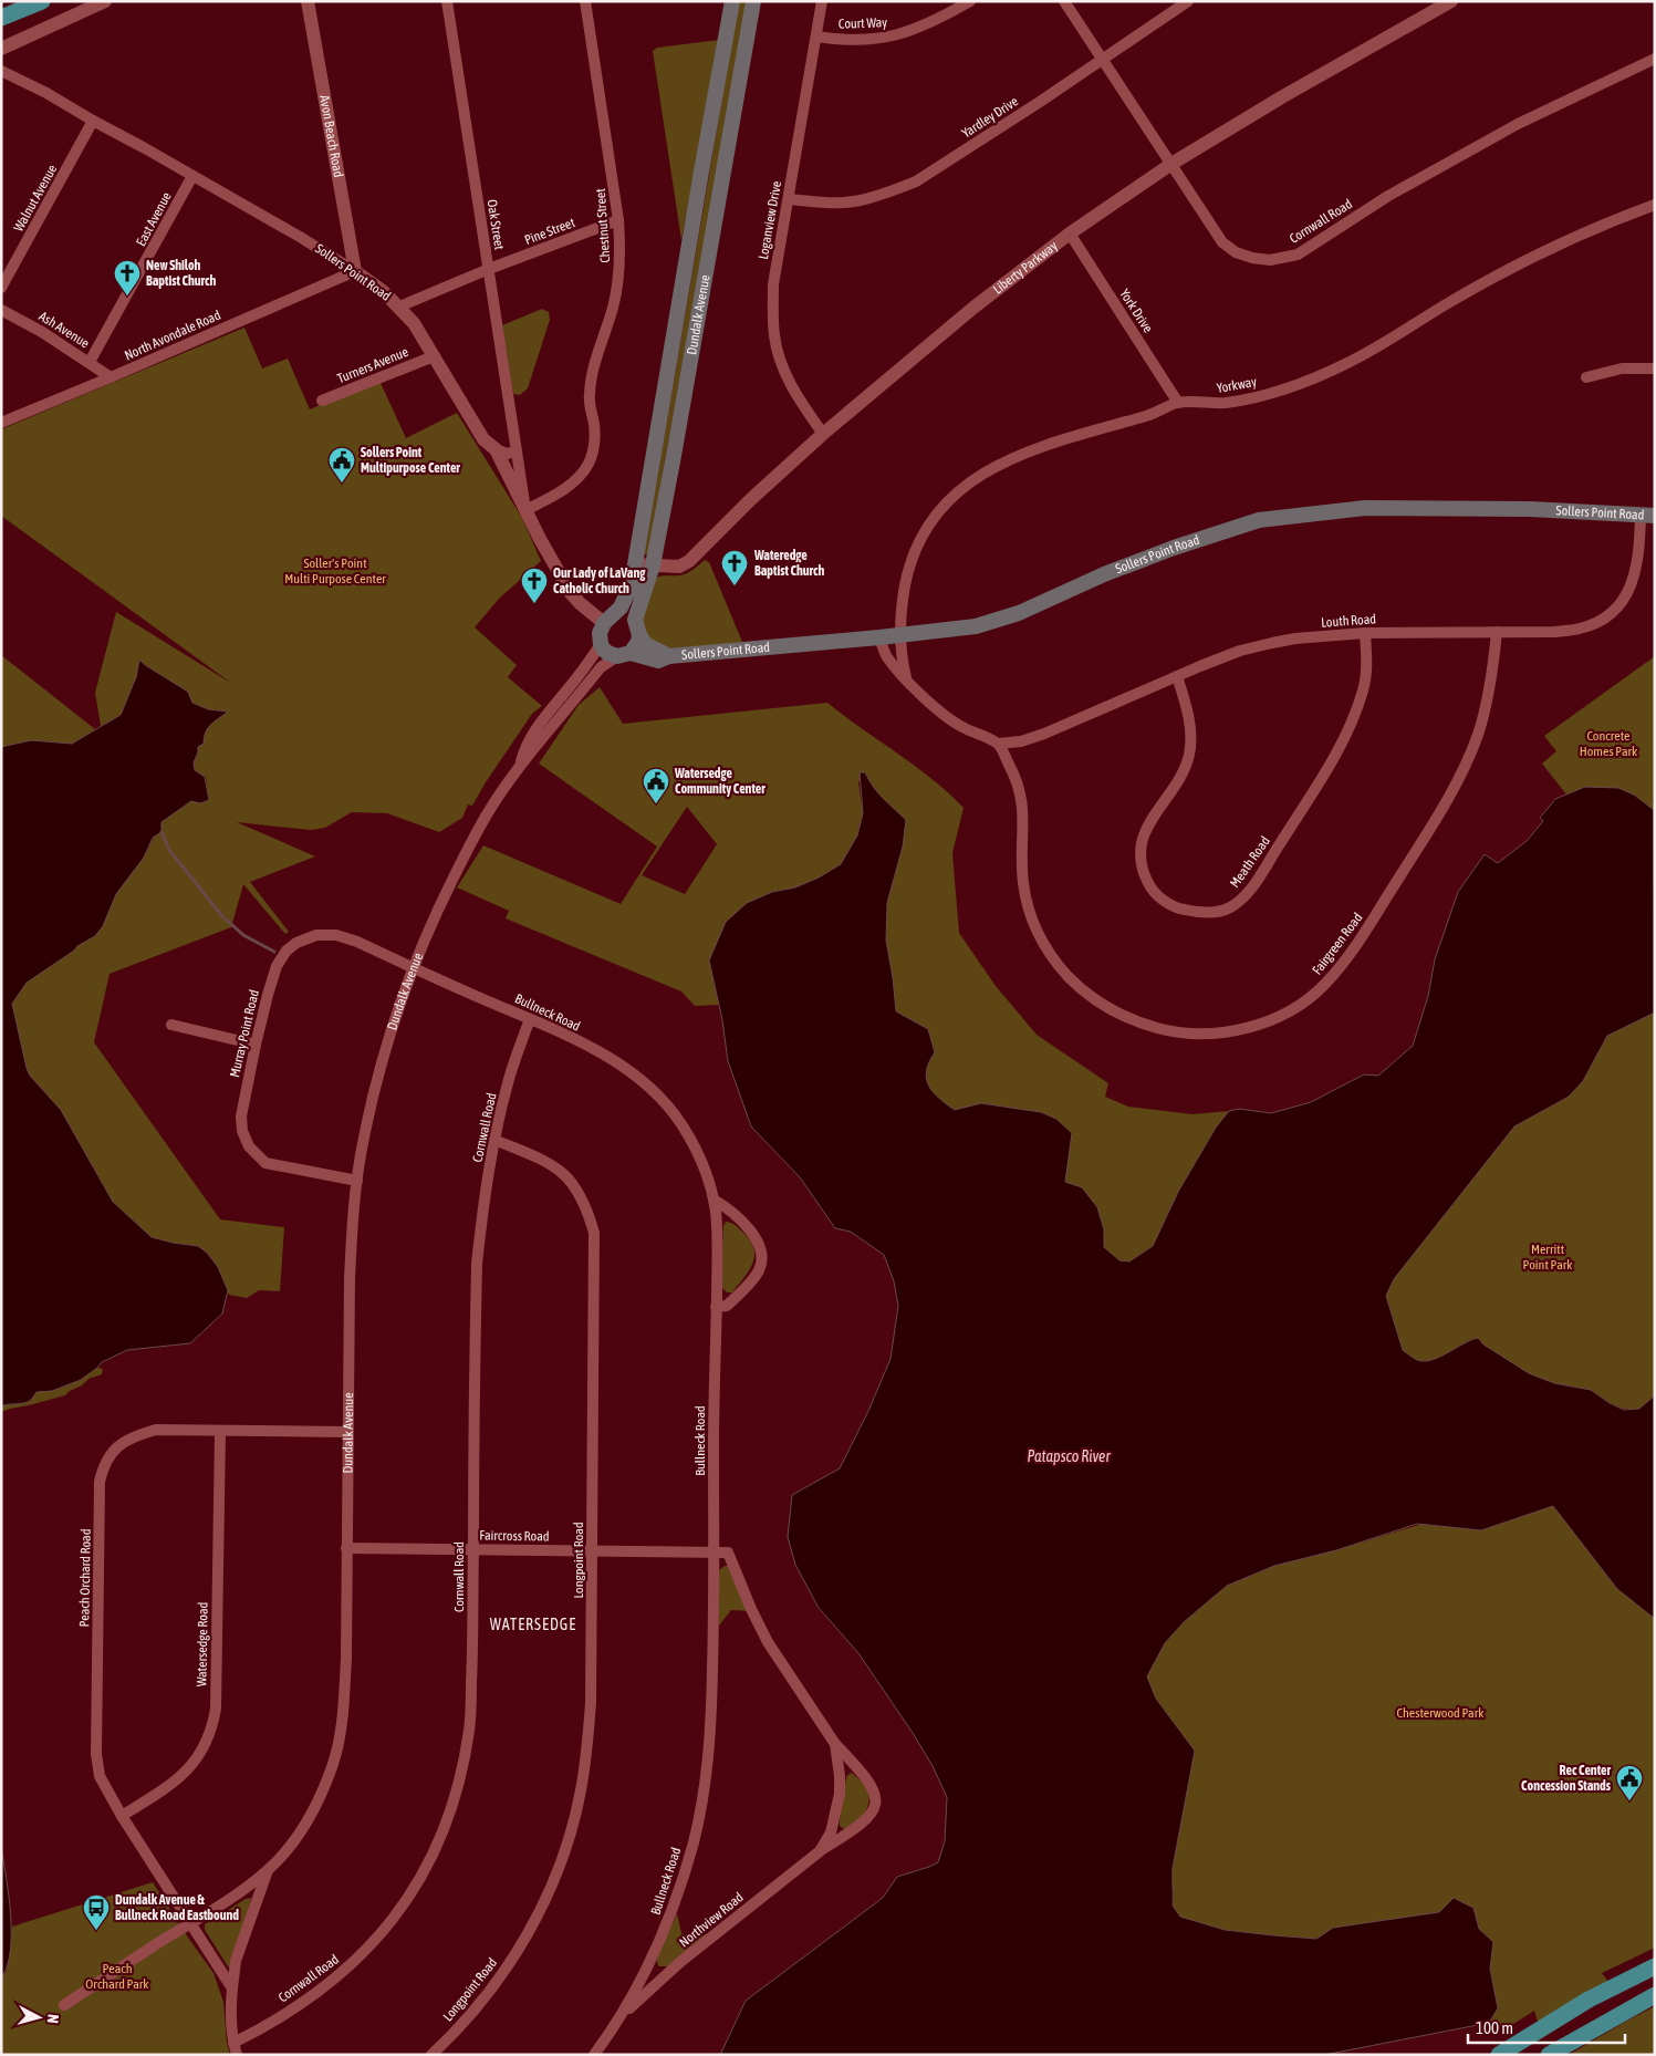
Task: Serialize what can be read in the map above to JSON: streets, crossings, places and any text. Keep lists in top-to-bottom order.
{
  "streets": {
    "main road": ["Sollers Point Road", "Dundalk Avenue"],
    "street": [
      "Court Way",
      "Yardley Drive",
      "Avon Beach Road",
      "Walnut Avenue",
      "East Avenue",
      "Loganview Drive",
      "Cornwall Road",
      "Oak Street",
      "Chestnut Street",
      "Pine Street",
      "Liberty Parkway",
      "York Drive",
      "Ash Avenue",
      "North Avondale Road",
      "Turners Avenue",
      "Yorkway",
      "Louth Road",
      "Meath Road",
      "Fairgreen Road",
      "Bullneck Road",
      "Murray Point Road",
      "Faircross Road",
      "Longpoint Road",
      "Peach Orchard Road",
      "Watersedge Road",
      "Northview Road"
    ]
  },
  "crossings": [
    ["Court Way", "Loganview Drive"],
    ["Yardley Drive", "Loganview Drive"],
    ["Yardley Drive", "Cornwall Road"],
    ["Avon Beach Road", "Sollers Point Road"],
    ["Avon Beach Road", "North Avondale Road"],
    ["Walnut Avenue", "Sollers Point Road"],
    ["East Avenue", "Sollers Point Road"],
    ["East Avenue", "Ash Avenue"],
    ["Loganview Drive", "Liberty Parkway"],
    ["Cornwall Road", "Liberty Parkway"],
    ["Cornwall Road", "Bullneck Road"],
    ["Cornwall Road", "Faircross Road"],
    ["Cornwall Road", "Longpoint Road"],
    ["Oak Street", "Chestnut Street"],
    ["Oak Street", "Pine Street"],
    ["Oak Street", "Sollers Point Road"],
    ["Chestnut Street", "Pine Street"],
    ["Chestnut Street", "Sollers Point Road"],
    ["Pine Street", "Sollers Point Road"],
    ["Liberty Parkway", "York Drive"],
    ["Liberty Parkway", "Dundalk Avenue"],
    ["Sollers Point Road", "Dundalk Avenue"],
    ["Sollers Point Road", "North Avondale Road"],
    ["Sollers Point Road", "Turners Avenue"],
    ["Sollers Point Road", "Yorkway"],
    ["Sollers Point Road", "Louth Road"],
    ["York Drive", "Yorkway"],
    ["Dundalk Avenue", "Bullneck Road"],
    ["Dundalk Avenue", "Murray Point Road"],
    ["Dundalk Avenue", "Faircross Road"],
    ["Dundalk Avenue", "Peach Orchard Road"],
    ["Ash Avenue", "North Avondale Road"],
    ["Louth Road", "Meath Road"],
    ["Louth Road", "Fairgreen Road"],
    ["Bullneck Road", "Murray Point Road"],
    ["Bullneck Road", "Faircross Road"],
    ["Bullneck Road", "Northview Road"],
    ["Faircross Road", "Longpoint Road"],
    ["Faircross Road", "Northview Road"],
    ["Peach Orchard Road", "Watersedge Road"]
  ],
  "districts": ["WATERSEDGE"],
  "water": ["Patapsco River"],
  "parks": [
    "Soller's Point Multi Purpose Center",
    "Concrete Homes Park",
    "Merritt Point Park",
    "Chesterwood Park",
    "Peach Orchard Park"
  ],
  "places": {
    "church": ["New Shiloh Baptist Church", "Wateredge Baptist Church", "Our Lady of LaVang Catholic Church"],
    "public building": ["Sollers Point Multipurpose Center", "Watersedge Community Center", "Rec Center Concession Stands"],
    "bus stop": ["Dundalk Avenue & Bullneck Road Eastbound"]
  },
  "scale_bar": "100 m",
  "north": "right"
}
